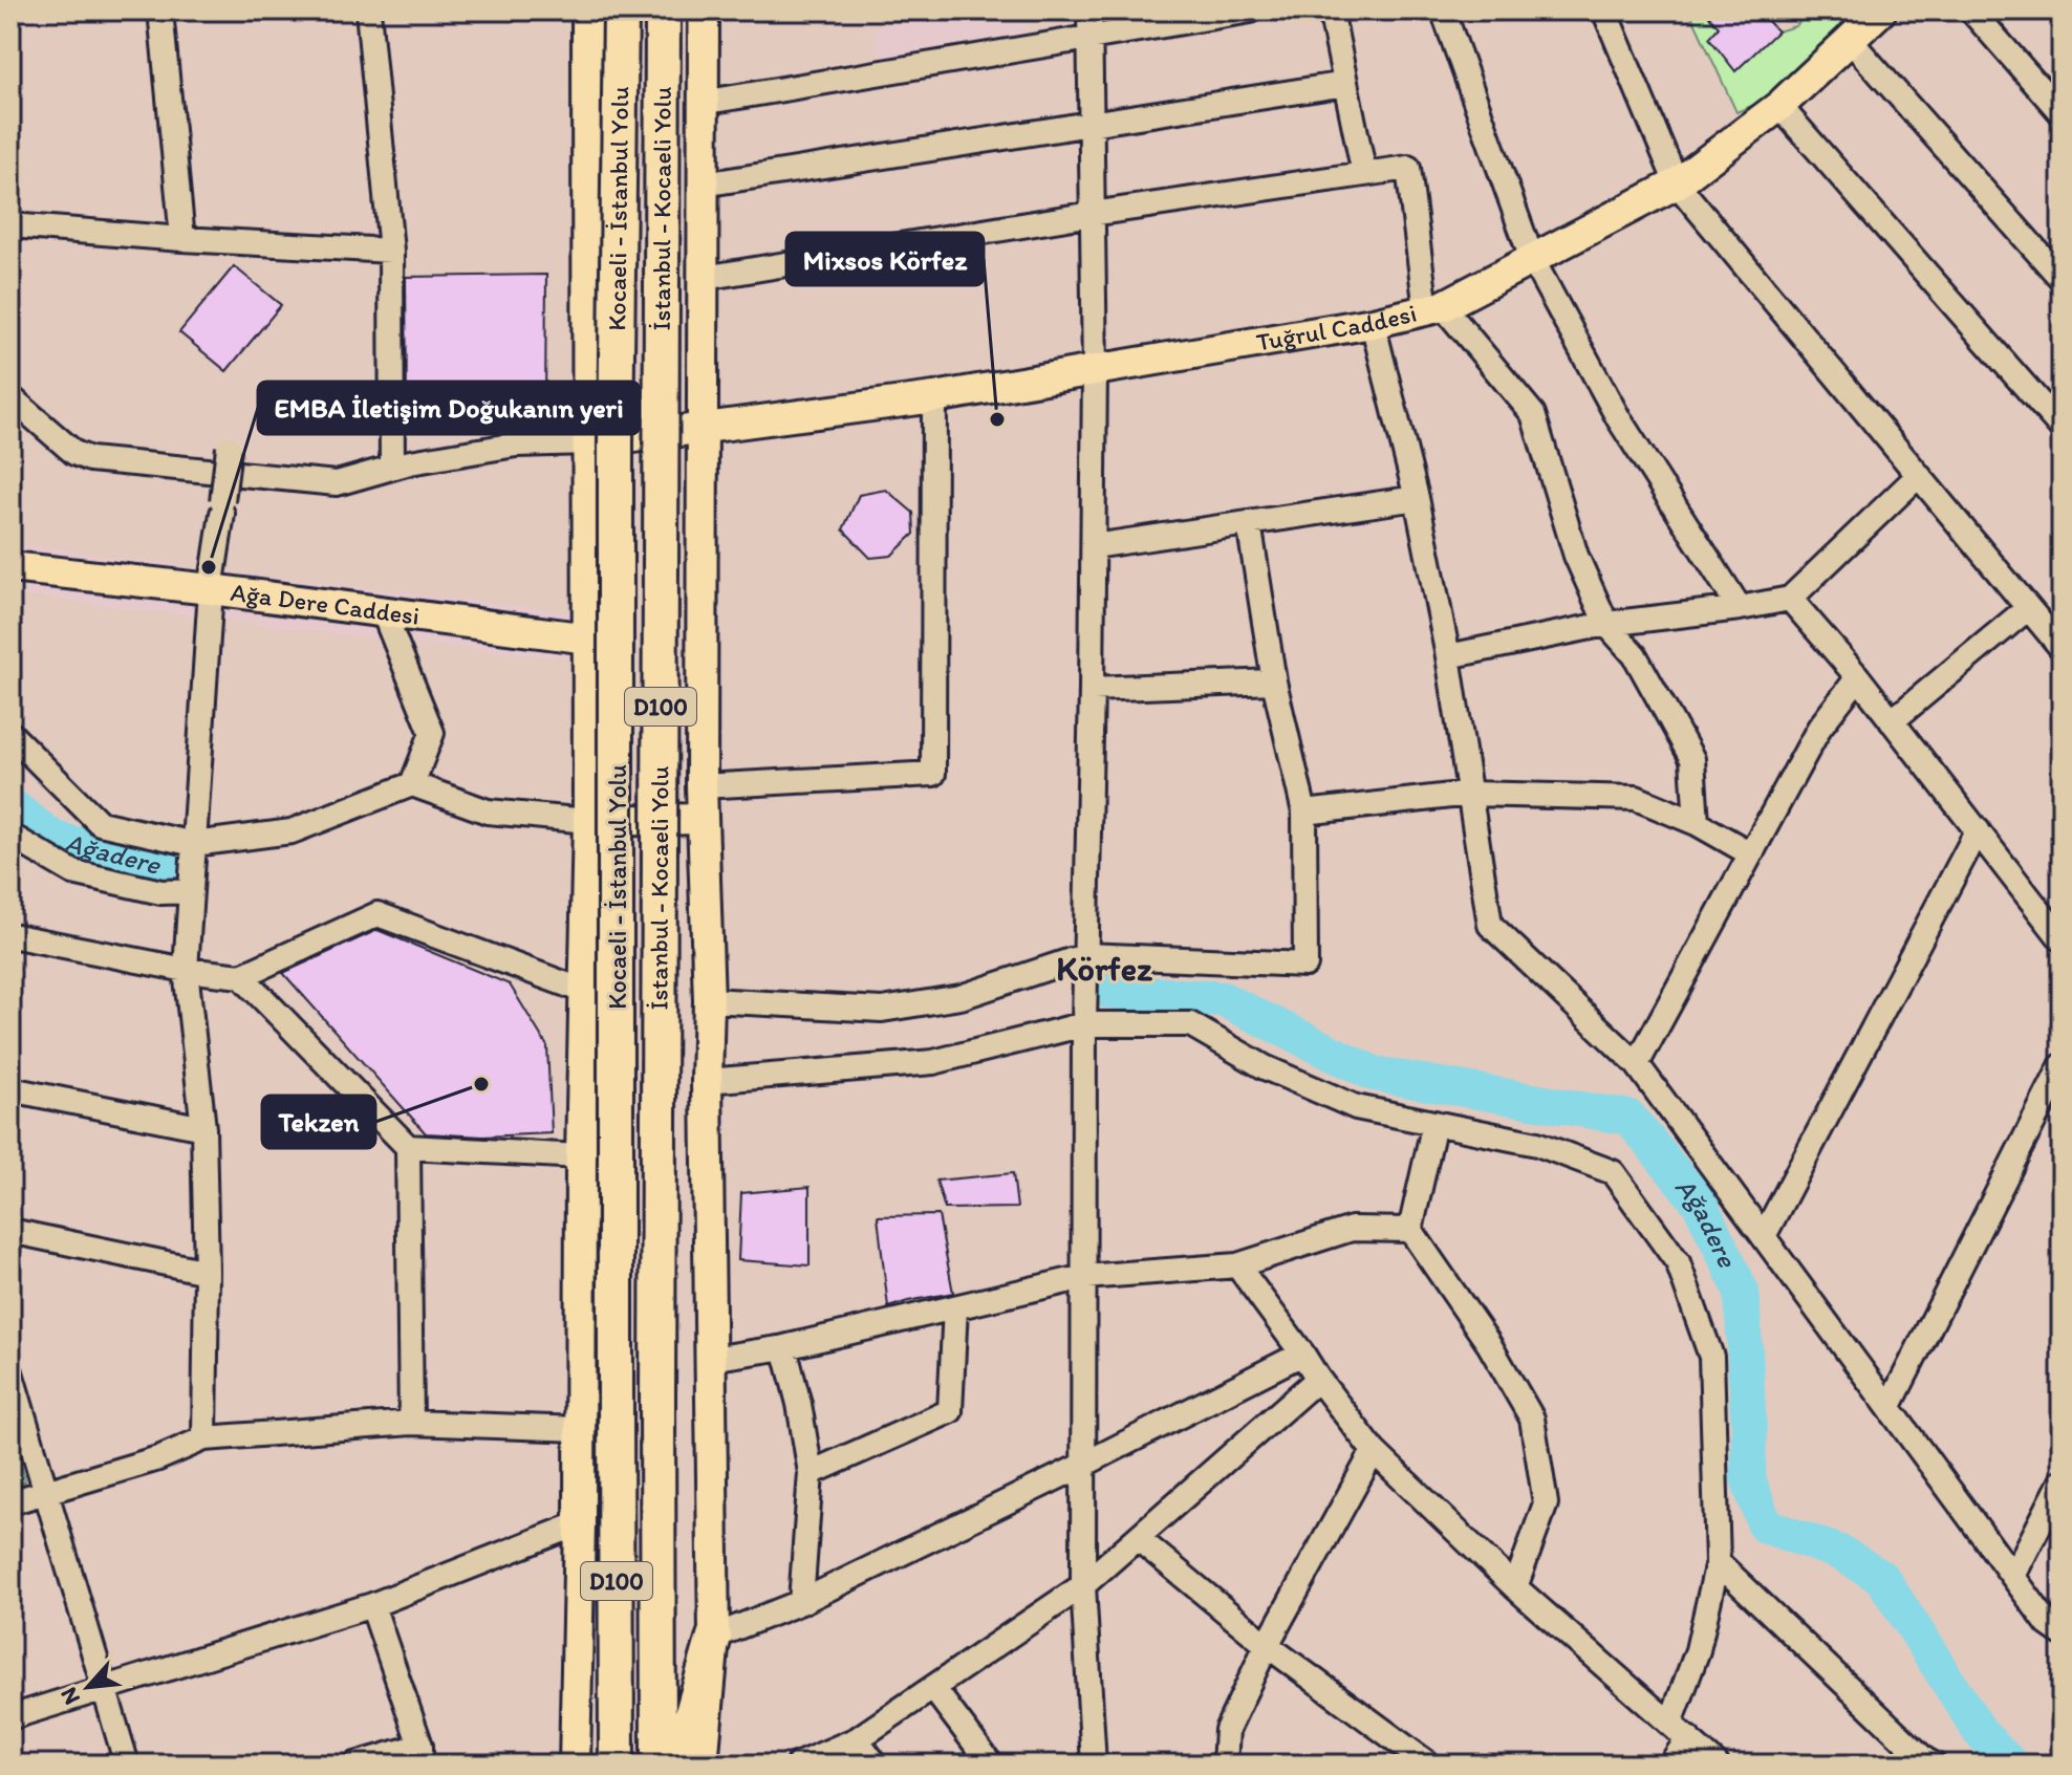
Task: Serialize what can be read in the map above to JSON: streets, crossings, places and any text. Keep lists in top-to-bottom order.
{
  "streets": {
    "highway": ["Kocaeli - İstanbul Yolu", "İstanbul - Kocaeli Yolu", "D100"],
    "main road": ["Tuğrul Caddesi", "Ağa Dere Caddesi"]
  },
  "districts": ["Körfez"],
  "water": ["Ağadere"],
  "places": ["Mixsos Körfez", "EMBA İletişim Doğukanın yeri", "Tekzen"],
  "north": "bottom left"
}
